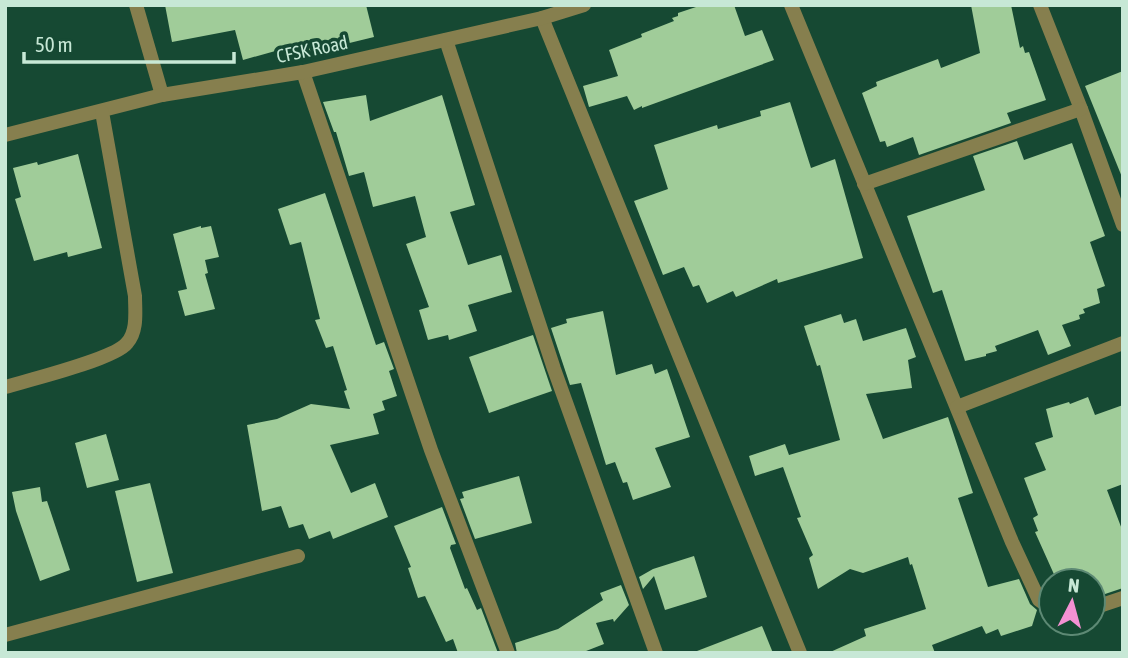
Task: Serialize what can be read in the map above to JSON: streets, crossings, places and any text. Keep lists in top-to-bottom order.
{
  "streets": {
    "street": ["CFSK Road"]
  },
  "scale_bar": "50 m",
  "north": "top"
}
